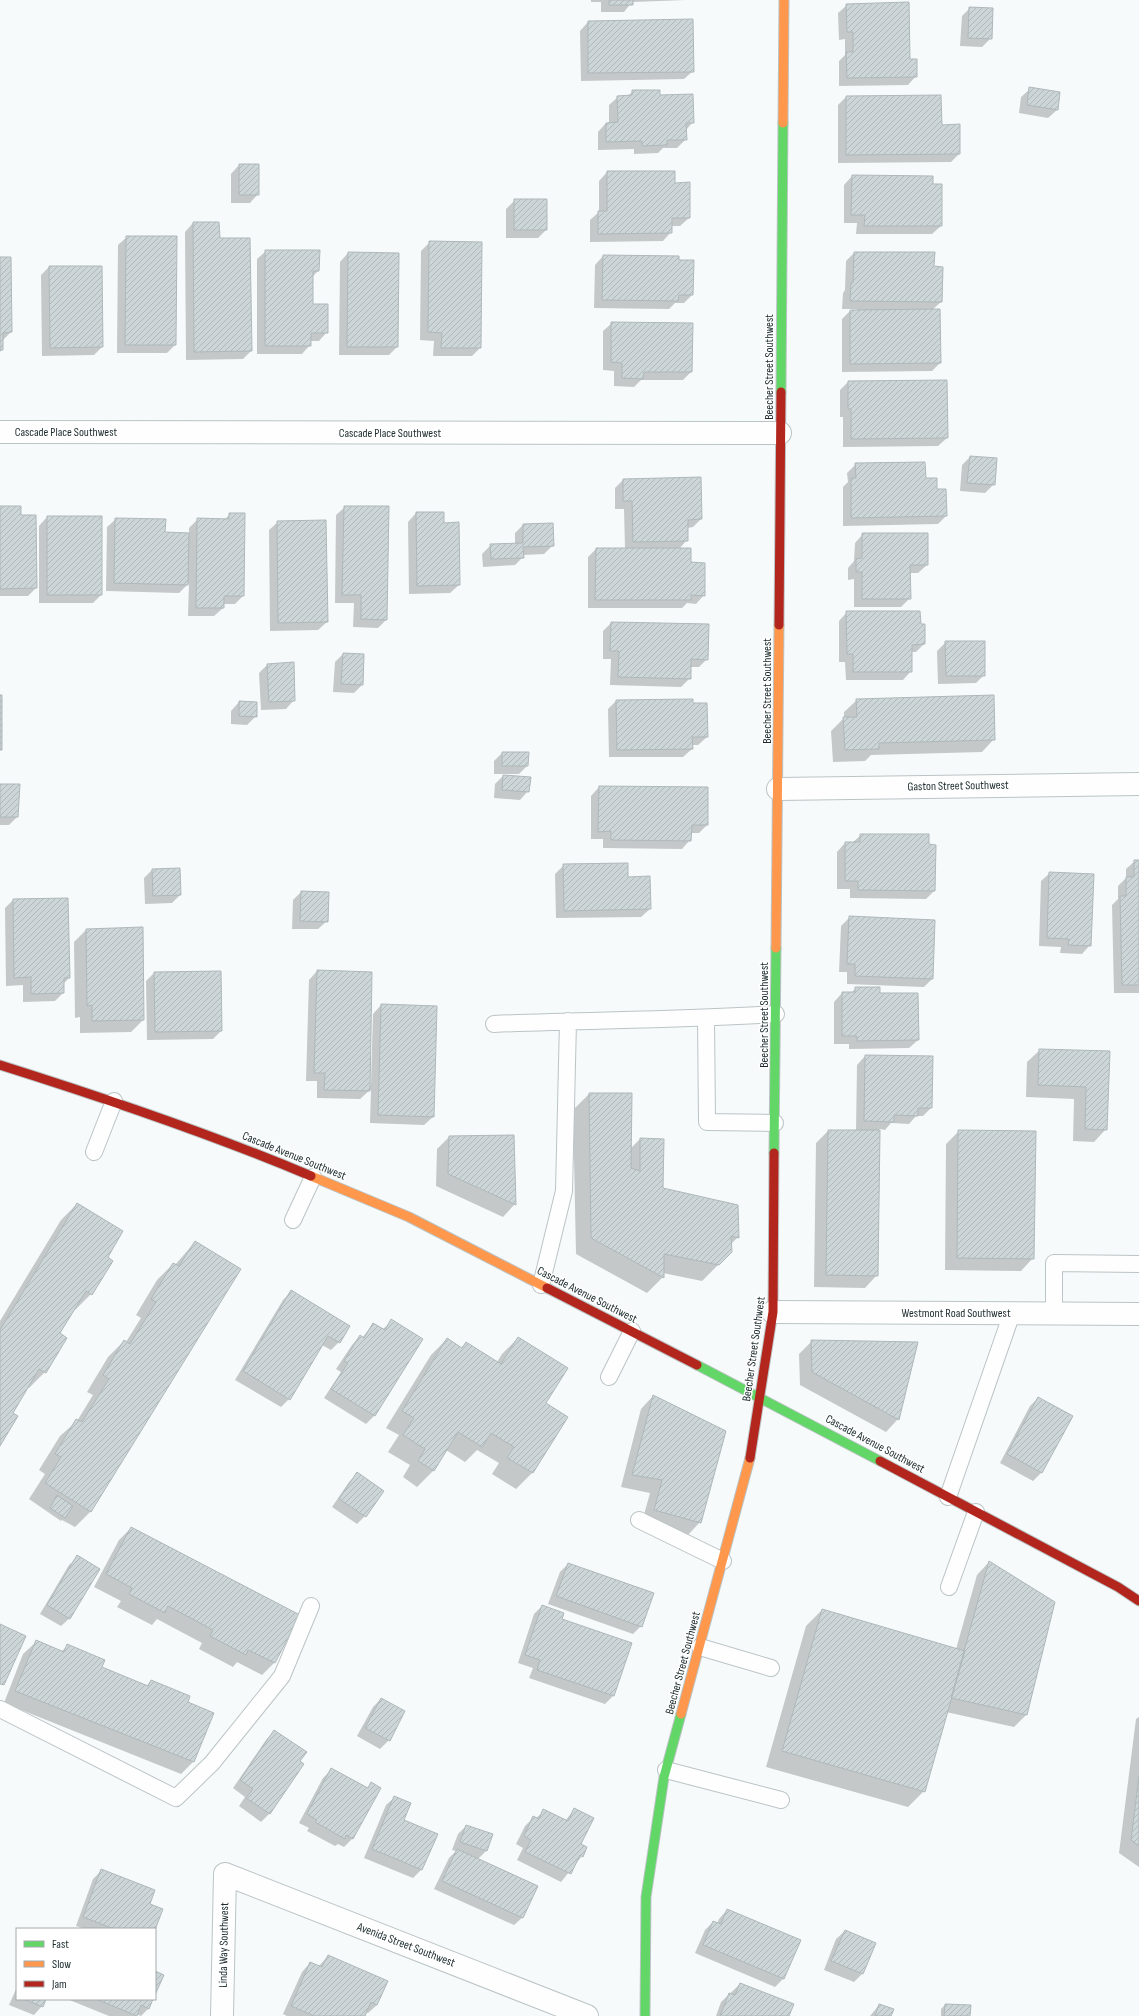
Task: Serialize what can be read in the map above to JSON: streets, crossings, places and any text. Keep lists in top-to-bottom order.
{
  "streets": {
    "street": [
      "Beecher Street Southwest",
      "Cascade Place Southwest",
      "Gaston Street Southwest",
      "Cascade Avenue Southwest",
      "Westmont Road Southwest",
      "Linda Way Southwest",
      "Avenida Street Southwest"
    ]
  },
  "crossings": [
    ["Beecher Street Southwest", "Cascade Place Southwest"],
    ["Beecher Street Southwest", "Gaston Street Southwest"],
    ["Beecher Street Southwest", "Cascade Avenue Southwest"],
    ["Beecher Street Southwest", "Westmont Road Southwest"],
    ["Linda Way Southwest", "Avenida Street Southwest"]
  ],
  "legend": ["Fast", "Slow", "Jam"]
}
